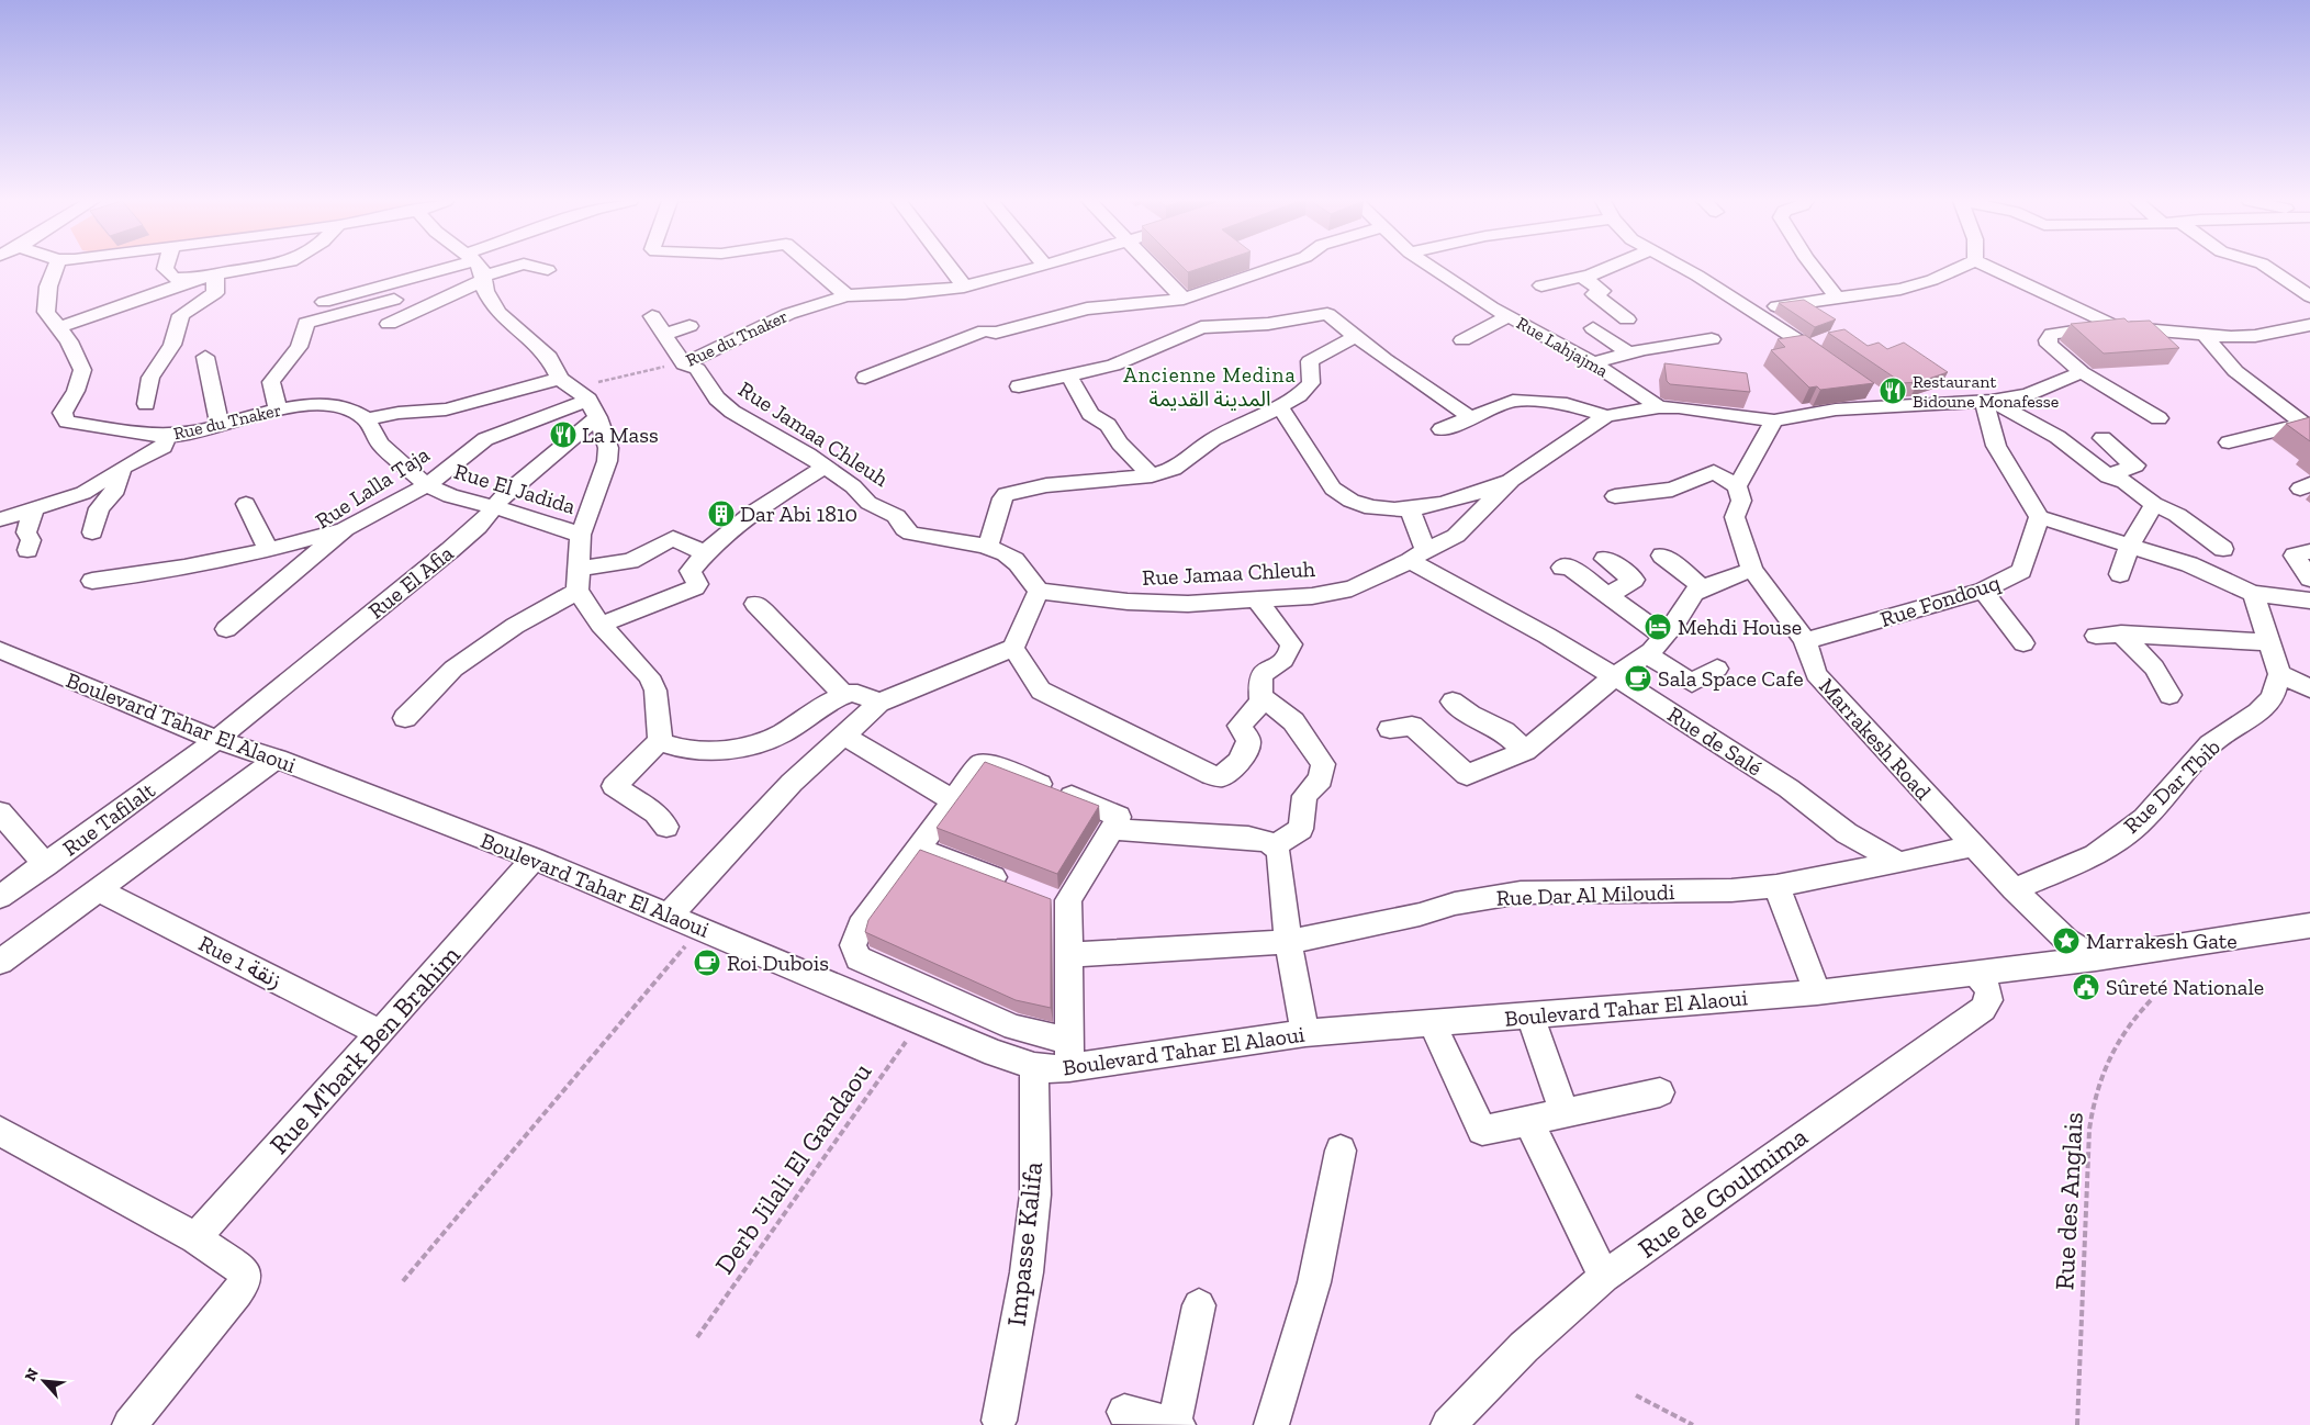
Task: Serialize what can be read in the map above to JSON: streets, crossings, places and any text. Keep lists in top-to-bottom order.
{
  "streets": {
    "street": [
      "Rue du Tnaker",
      "Rue Lahjajma",
      "Rue Jamaa Chleuh",
      "Rue Lalla Taja",
      "Rue El Jadida",
      "Rue El Afia",
      "Rue Fondouq",
      "Boulevard Tahar El Alaoui",
      "Marrakesh Road",
      "Rue de Salé",
      "Rue Dar Tbib",
      "Rue Tafilalt",
      "Rue Dar Al Miloudi",
      "Rue 1 زنقة",
      "Rue M'bark Ben Brahim",
      "Rue de Goulmima",
      "Impasse Kalifa"
    ],
    "path": ["Derb Jilali El Gandaou", "Rue des Anglais"]
  },
  "crossings": [
    ["Rue du Tnaker", "Rue Jamaa Chleuh"],
    ["Rue du Tnaker", "Rue Lalla Taja"],
    ["Rue du Tnaker", "Rue El Jadida"],
    ["Rue du Tnaker", "Rue El Afia"],
    ["Rue Lahjajma", "Rue Jamaa Chleuh"],
    ["Rue Jamaa Chleuh", "Marrakesh Road"],
    ["Rue Jamaa Chleuh", "Rue de Salé"],
    ["Rue Lalla Taja", "Rue El Jadida"],
    ["Rue Lalla Taja", "Rue El Afia"],
    ["Rue El Jadida", "Rue El Afia"],
    ["Rue El Afia", "Boulevard Tahar El Alaoui"],
    ["Rue El Afia", "Rue Tafilalt"],
    ["Rue Fondouq", "Marrakesh Road"],
    ["Boulevard Tahar El Alaoui", "Marrakesh Road"],
    ["Boulevard Tahar El Alaoui", "Rue Tafilalt"],
    ["Boulevard Tahar El Alaoui", "Rue M'bark Ben Brahim"],
    ["Boulevard Tahar El Alaoui", "Derb Jilali El Gandaou"],
    ["Boulevard Tahar El Alaoui", "Rue de Goulmima"],
    ["Boulevard Tahar El Alaoui", "Impasse Kalifa"],
    ["Marrakesh Road", "Rue Dar Tbib"],
    ["Marrakesh Road", "Rue Dar Al Miloudi"],
    ["Rue de Salé", "Rue Dar Al Miloudi"],
    ["Rue 1 زنقة", "Rue M'bark Ben Brahim"]
  ],
  "districts": ["Ancienne Medina المدينة القديمة"],
  "places": {
    "restaurant": ["Restaurant Bidoune Monafesse", "La Mass"],
    "building": ["Dar Abi 1810"],
    "hotel": ["Mehdi House"],
    "cafe": ["Sala Space Cafe", "Roi Dubois"],
    "place": ["Marrakesh Gate"],
    "public building": ["Sûreté Nationale"]
  },
  "north": "top left"
}
